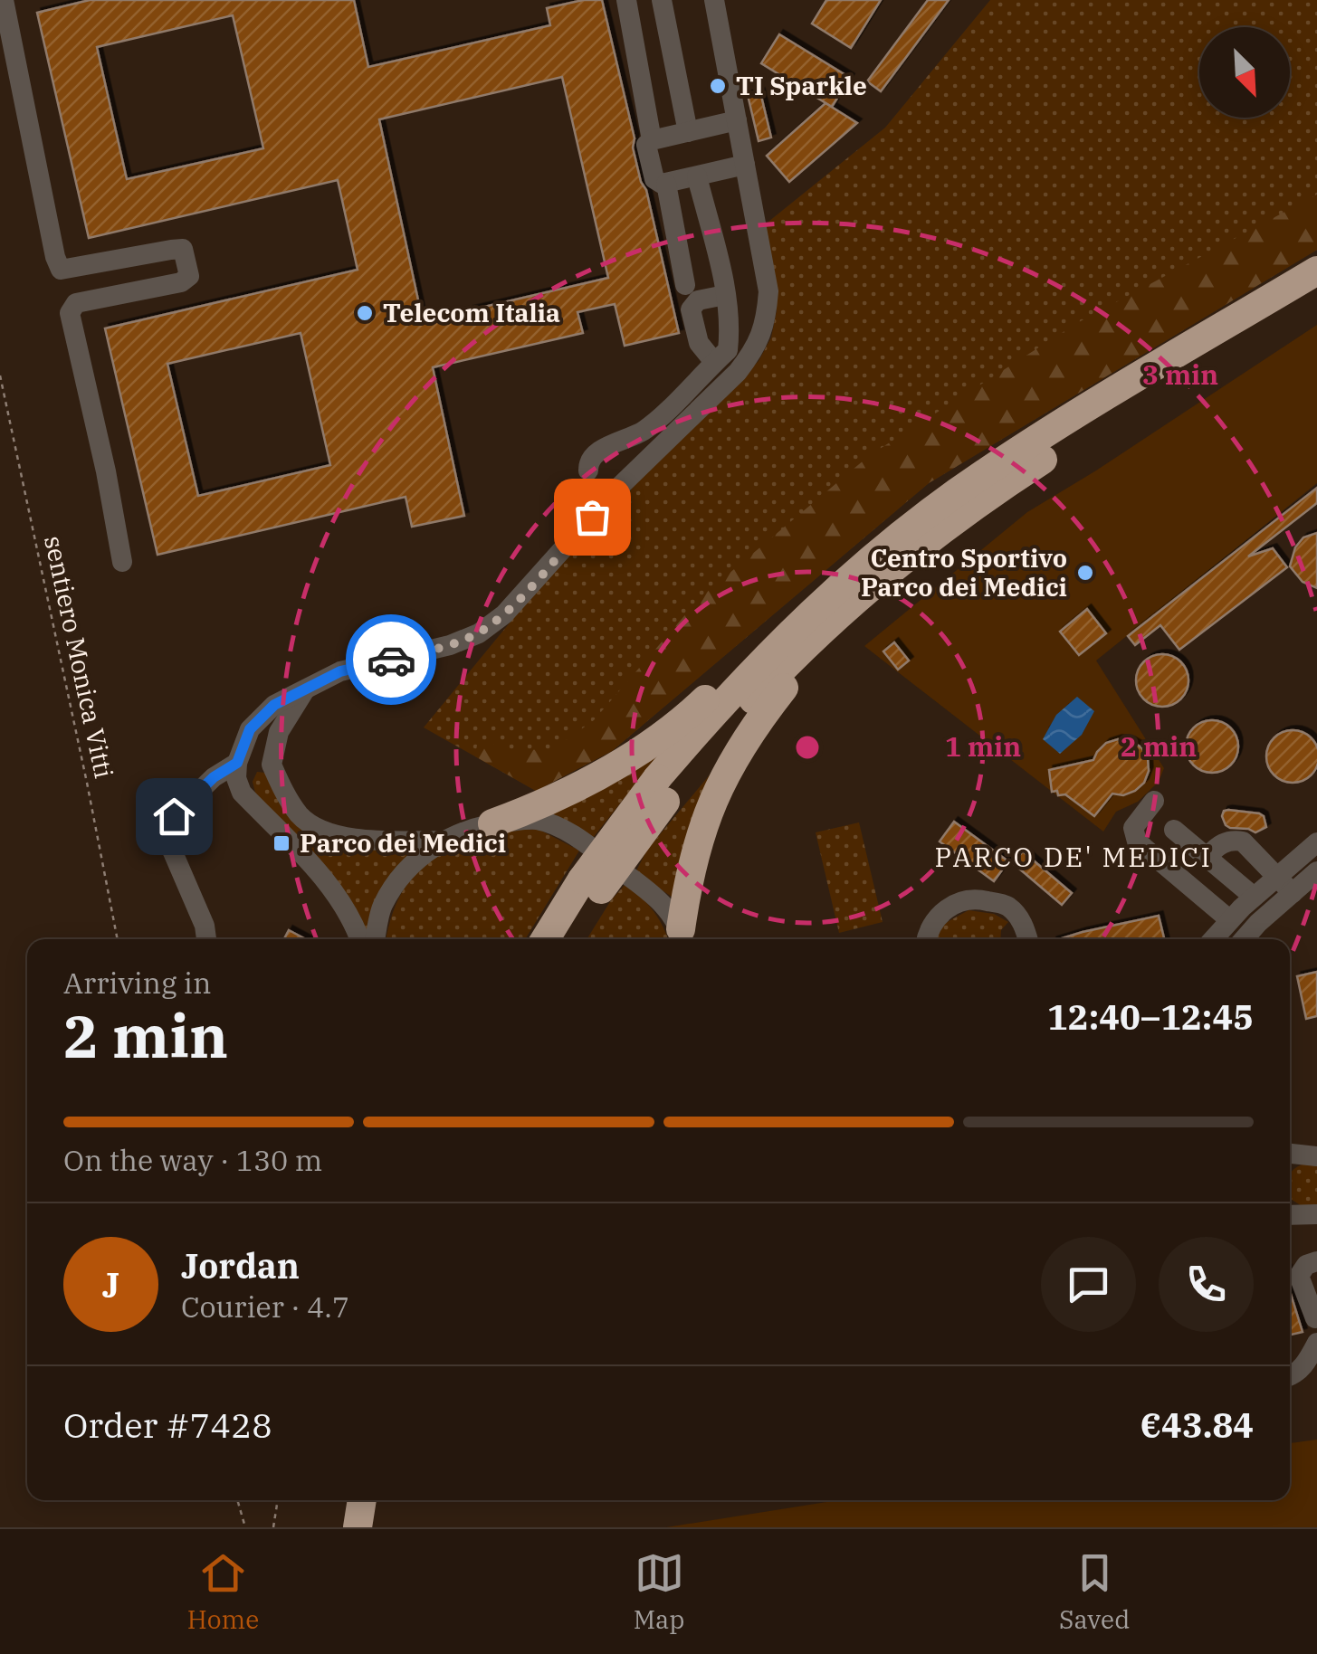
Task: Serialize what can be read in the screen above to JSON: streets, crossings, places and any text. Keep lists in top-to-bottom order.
{
  "streets": {
    "path": ["sentiero Monica Vitti"]
  },
  "districts": ["PARCO DE' MEDICI"],
  "places": {
    "other": ["TI Sparkle", "Telecom Italia", "Centro Sportivo Parco dei Medici"],
    "transit": ["Parco dei Medici"]
  },
  "north": "bottom right",
  "page": {
    "heading": ["2 min", "Arriving in", "12:40–12:45"],
    "panel": [
      "Jordan",
      "Courier · 4.7",
      "Order #7428",
      "€43.84"
    ],
    "bar": "On the way · 130 m",
    "round": "J",
    "tabs": ["Home", "Map", "Saved"]
  },
  "rings": ["3 min", "1 min", "2 min"]
}
